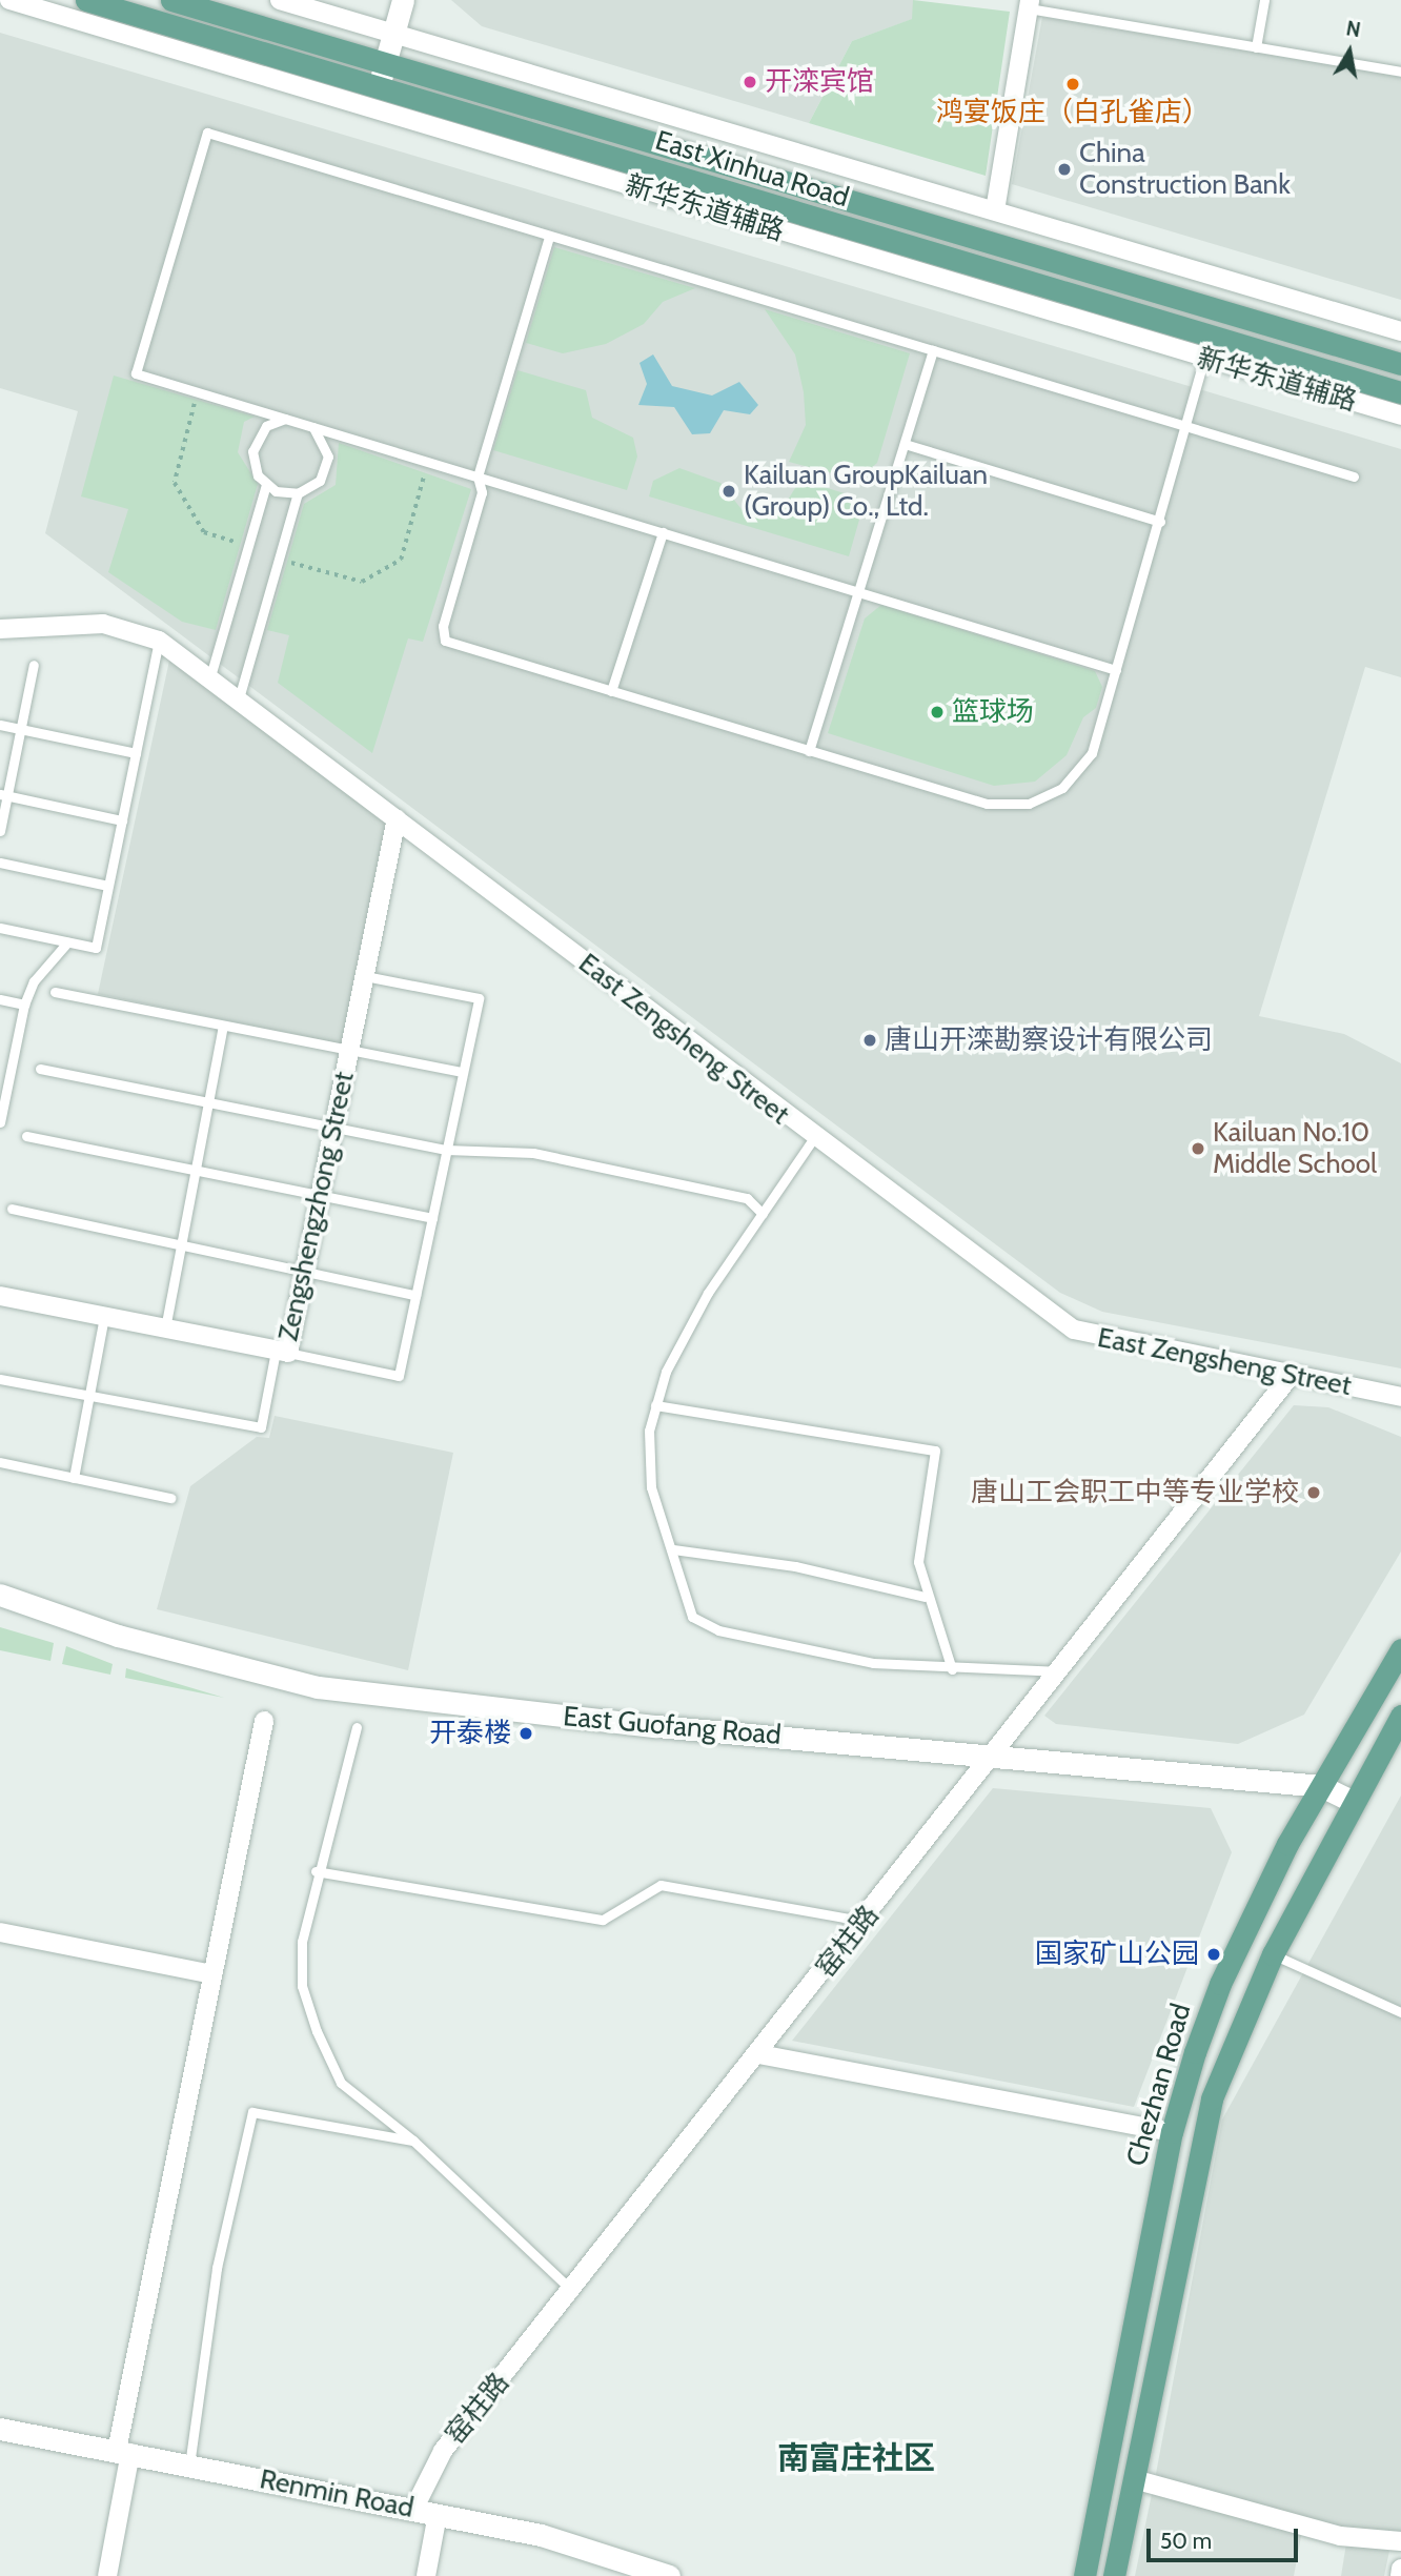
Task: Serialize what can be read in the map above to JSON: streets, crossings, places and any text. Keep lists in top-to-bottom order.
{
  "streets": {
    "main road": ["East Xinhua Road", "Chezhan Road"],
    "street": [
      "新华东道辅路",
      "East Zengsheng Street",
      "Zengshengzhong Street",
      "East Guofang Road",
      "窑柱路",
      "Renmin Road"
    ]
  },
  "crossings": [
    ["East Xinhua Road", "新华东道辅路"],
    ["East Zengsheng Street", "Zengshengzhong Street"],
    ["East Zengsheng Street", "窑柱路"],
    ["East Guofang Road", "窑柱路"],
    ["East Guofang Road", "Chezhan Road"],
    ["窑柱路", "Renmin Road"]
  ],
  "districts": ["南富庄社区"],
  "places": [
    "开滦宾馆",
    "鸿宴饭庄（白孔雀店）",
    "China Construction Bank",
    "Kailuan GroupKailuan (Group) Co., Ltd.",
    "篮球场",
    "唐山开滦勘察设计有限公司",
    "Kailuan No.10 Middle School",
    "唐山工会职工中等专业学校",
    "开泰楼",
    "国家矿山公园"
  ],
  "scale_bar": "50 m",
  "north": "top"
}
